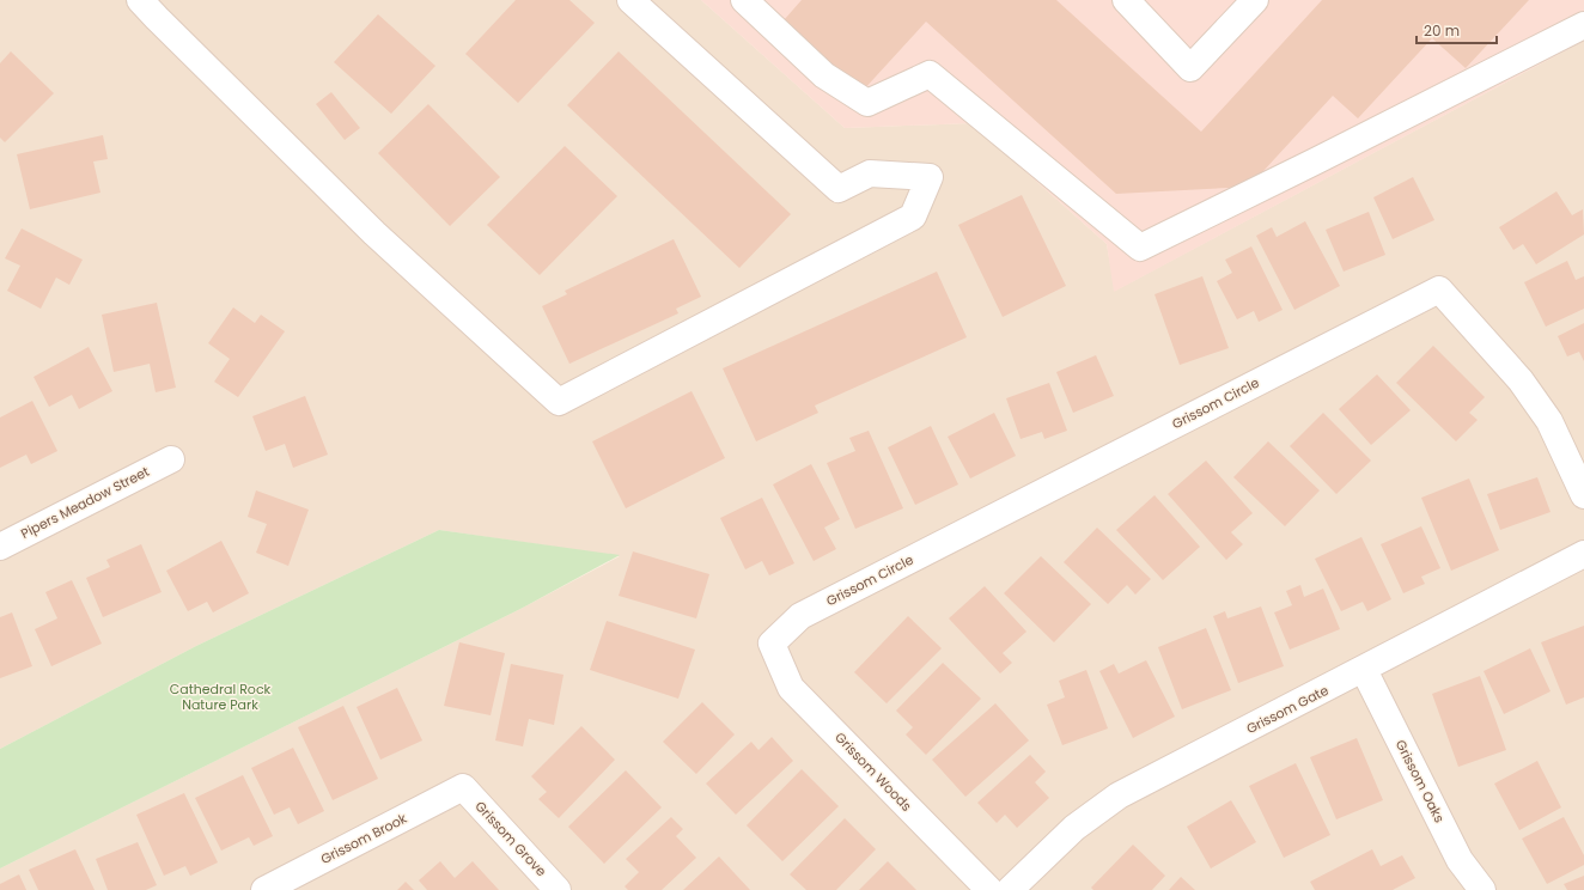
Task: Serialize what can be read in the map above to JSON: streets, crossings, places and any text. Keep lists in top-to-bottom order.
{
  "streets": {
    "street": [
      "Grissom Circle",
      "Pipers Meadow Street",
      "Grissom Gate",
      "Grissom Woods",
      "Grissom Oaks",
      "Grissom Brook",
      "Grissom Grove"
    ]
  },
  "crossings": [
    ["Grissom Circle", "Grissom Woods"],
    ["Grissom Gate", "Grissom Oaks"],
    ["Grissom Brook", "Grissom Grove"]
  ],
  "parks": ["Cathedral Rock Nature Park"],
  "scale_bar": "20 m"
}
